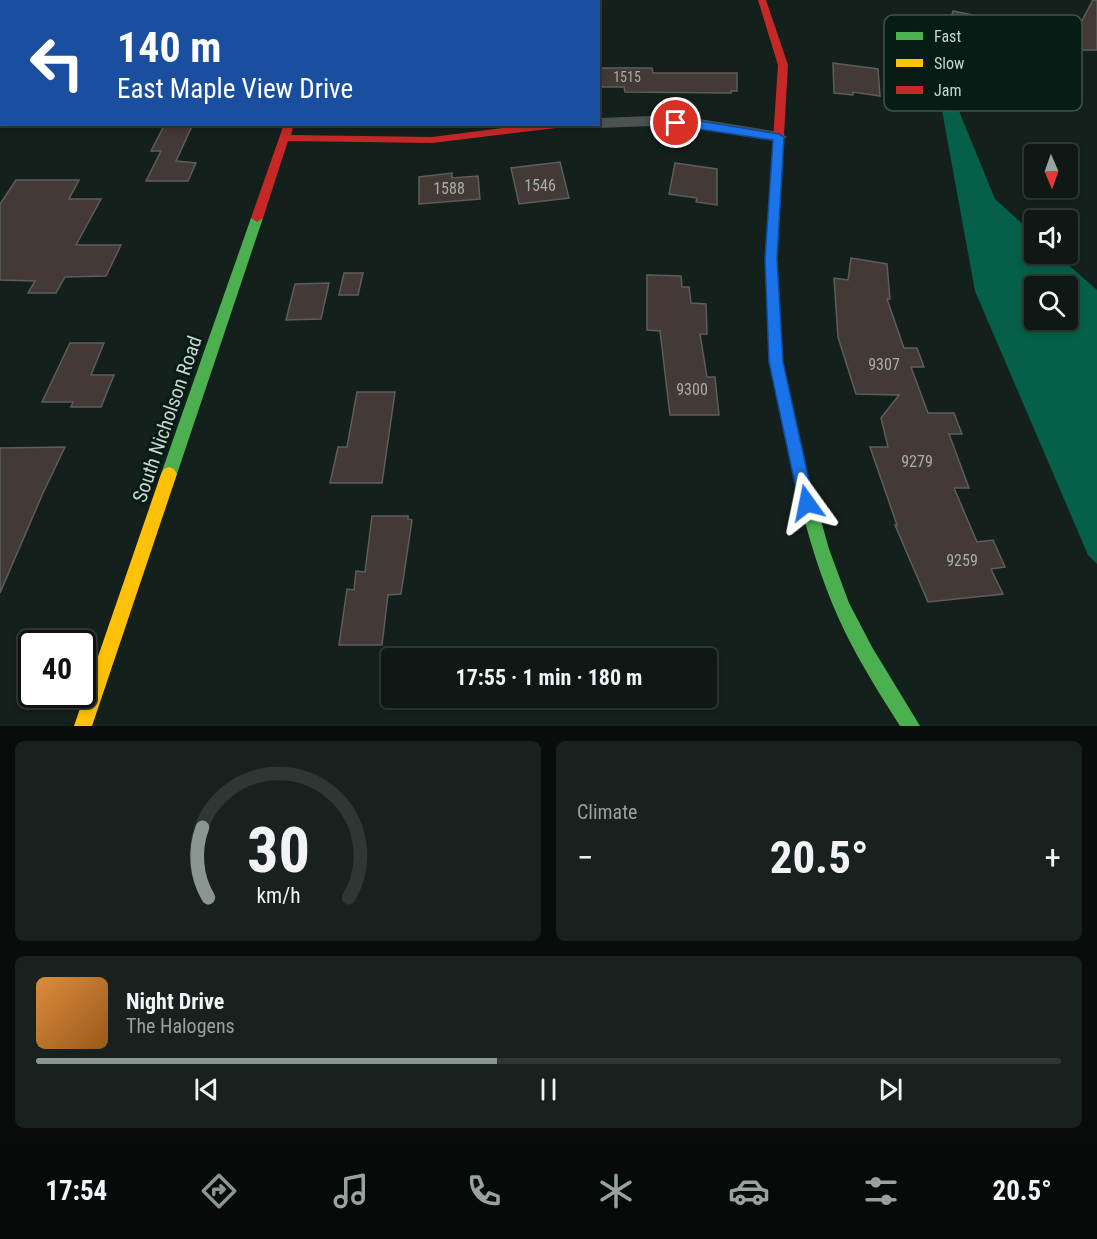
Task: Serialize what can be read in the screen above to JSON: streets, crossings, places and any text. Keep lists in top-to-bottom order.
{
  "streets": {
    "street": ["South Nicholson Road"]
  },
  "house_numbers": [
    "1515",
    "1546",
    "1588",
    "9307",
    "9300",
    "9279",
    "9259"
  ],
  "legend": ["Fast", "Slow", "Jam"],
  "north": "bottom",
  "page": {
    "turn": ["140 m", "East Maple View Drive"],
    "limit": "40",
    "trip": "17:55 · 1 min · 180 m",
    "tile": "Climate",
    "heat": ["−", "20.5°", "+"],
    "song": ["Night Drive", "The Halogens"],
    "tabs": ["17:54", "20.5°"],
    "gauge": ["30", "km/h"]
  }
}
